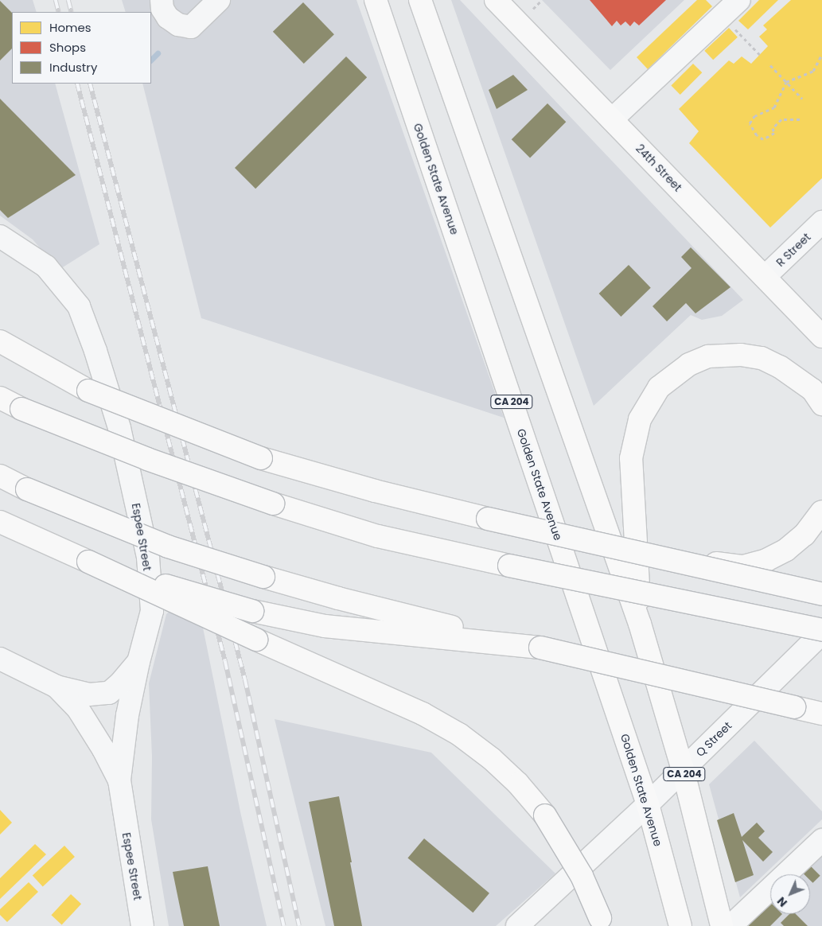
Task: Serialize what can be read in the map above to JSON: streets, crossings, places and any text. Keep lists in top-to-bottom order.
{
  "streets": {
    "main road": ["24th Street", "Golden State Avenue", "CA 204"],
    "street": ["R Street", "Espee Street", "Q Street"]
  },
  "crossings": [
    ["24th Street", "R Street"],
    ["Golden State Avenue", "Q Street"],
    ["CA 204", "Q Street"]
  ],
  "legend": ["Homes", "Shops", "Industry"],
  "north": "bottom left"
}
